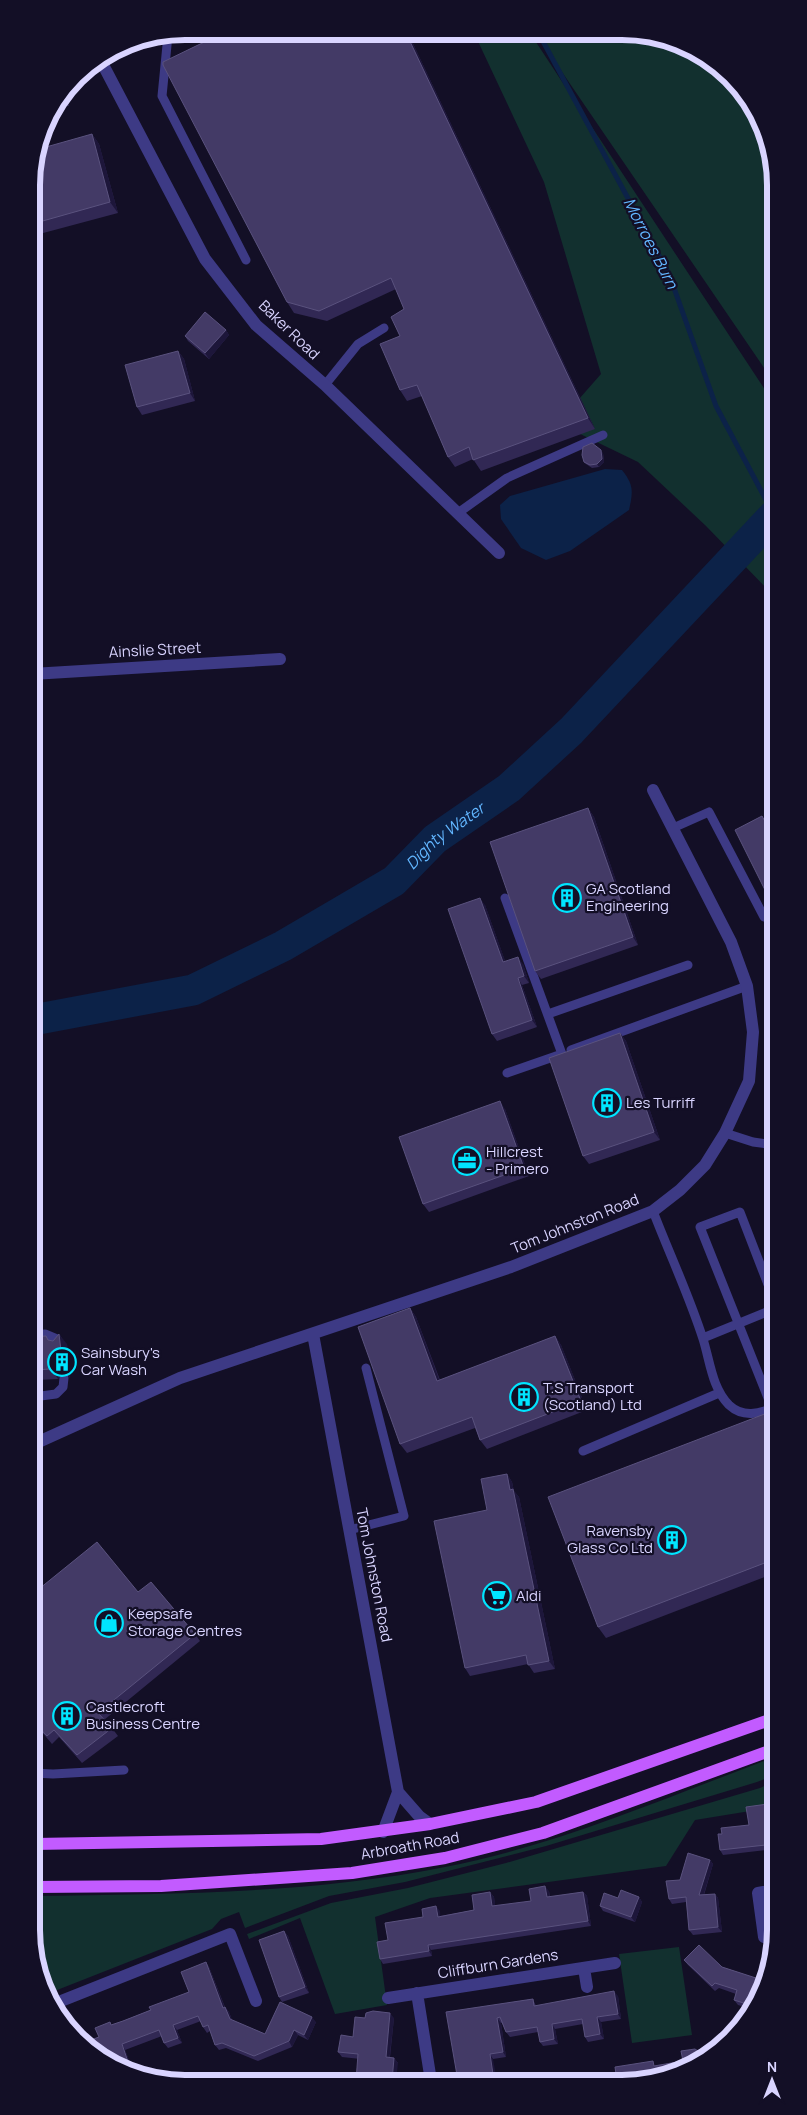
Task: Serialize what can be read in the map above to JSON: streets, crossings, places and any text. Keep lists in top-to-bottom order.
{
  "streets": {
    "main road": ["Arbroath Road"],
    "street": [
      "Baker Road",
      "Ainslie Street",
      "Tom Johnston Road",
      "Cliffburn Gardens"
    ]
  },
  "water": ["Morroes Burn", "Dighty Water"],
  "places": {
    "building": [
      "GA Scotland Engineering",
      "Les Turriff",
      "Sainsbury's Car Wash",
      "T.S Transport (Scotland) Ltd",
      "Ravensby Glass Co Ltd",
      "Castlecroft Business Centre"
    ],
    "office": ["Hillcrest - Primero"],
    "supermarket": ["Aldi"],
    "shop": ["Keepsafe Storage Centres"]
  },
  "north": "top"
}
